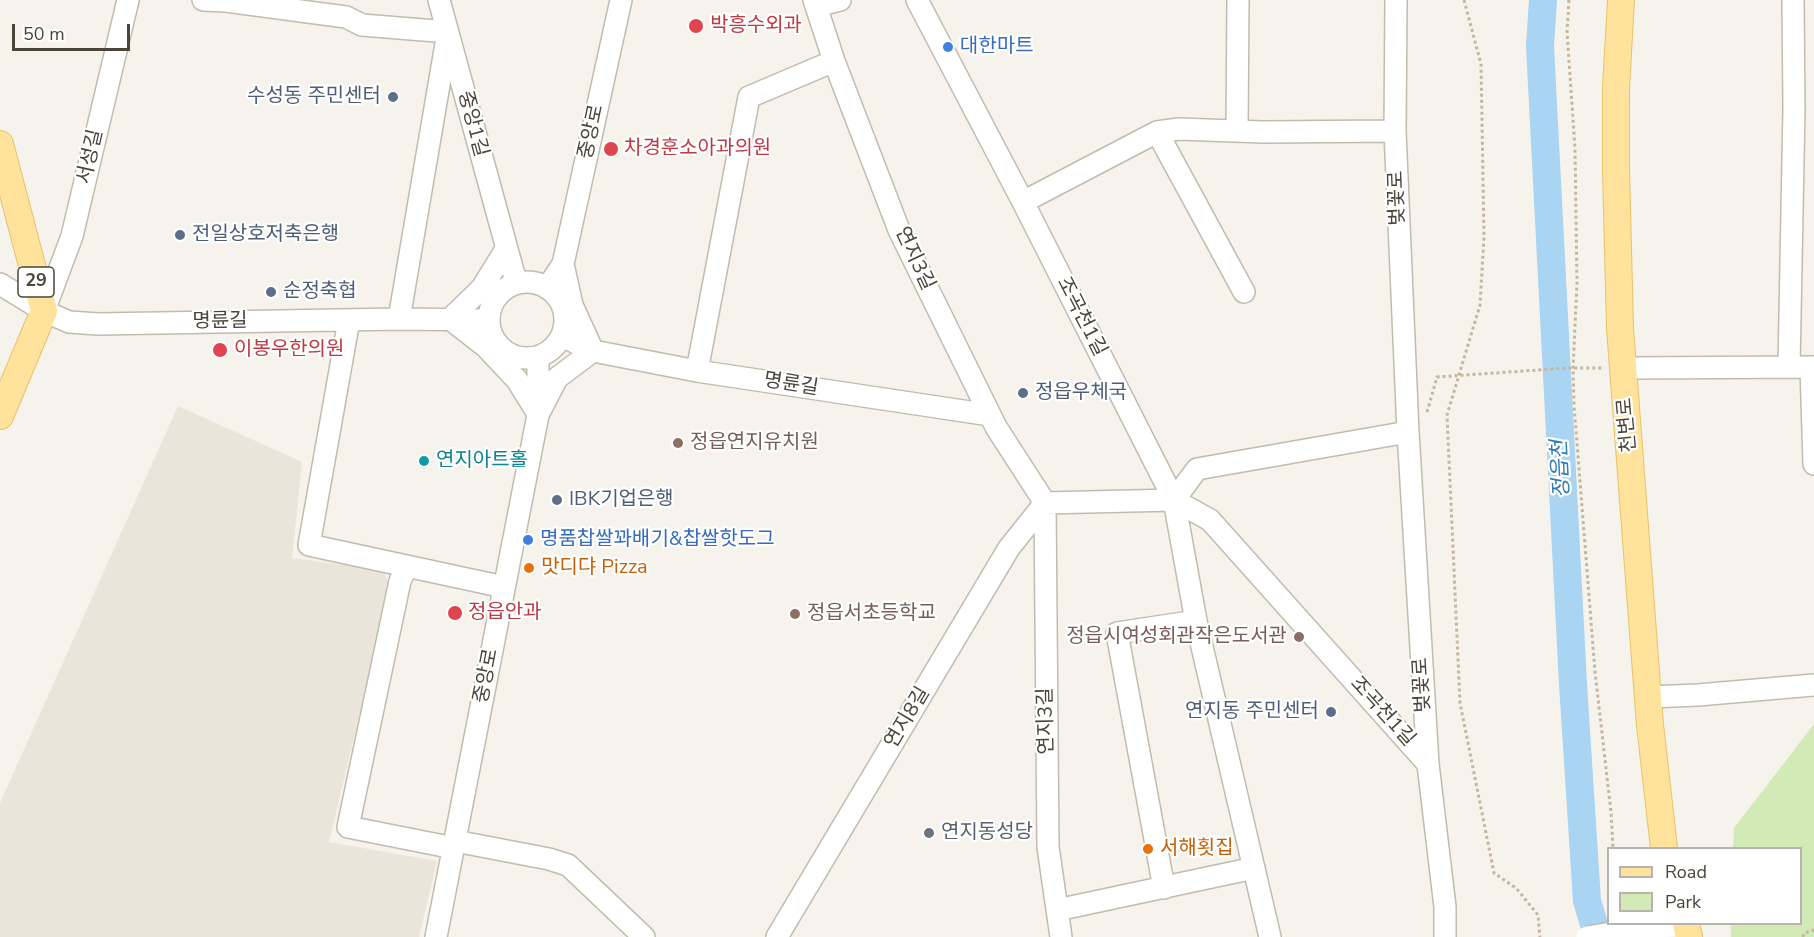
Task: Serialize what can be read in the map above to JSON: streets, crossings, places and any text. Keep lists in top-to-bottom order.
{
  "streets": {
    "main road": ["29", "천변로"],
    "street": [
      "중앙1길",
      "중앙로",
      "서성길",
      "벚꽃로",
      "연지3길",
      "조곡천1길",
      "명륜길",
      "연지8길"
    ]
  },
  "crossings": [
    ["중앙1길", "명륜길"],
    ["서성길", "29"],
    ["서성길", "명륜길"],
    ["벚꽃로", "조곡천1길"],
    ["연지3길", "명륜길"],
    ["연지3길", "연지8길"],
    ["29", "명륜길"]
  ],
  "water": ["정읍천"],
  "places": [
    "박흥수외과",
    "대한마트",
    "수성동 주민센터",
    "차경훈소아과의원",
    "전일상호저축은행",
    "순정축협",
    "이봉우한의원",
    "정읍우체국",
    "정읍연지유치원",
    "연지아트홀",
    "IBK기업은행",
    "명품찹쌀꽈배기&찹쌀핫도그",
    "맛디댜 Pizza",
    "정읍안과",
    "정읍서초등학교",
    "정읍시여성회관작은도서관",
    "연지동 주민센터",
    "연지동성당",
    "서해횟집"
  ],
  "legend": ["Road", "Park"],
  "scale_bar": "50 m"
}
